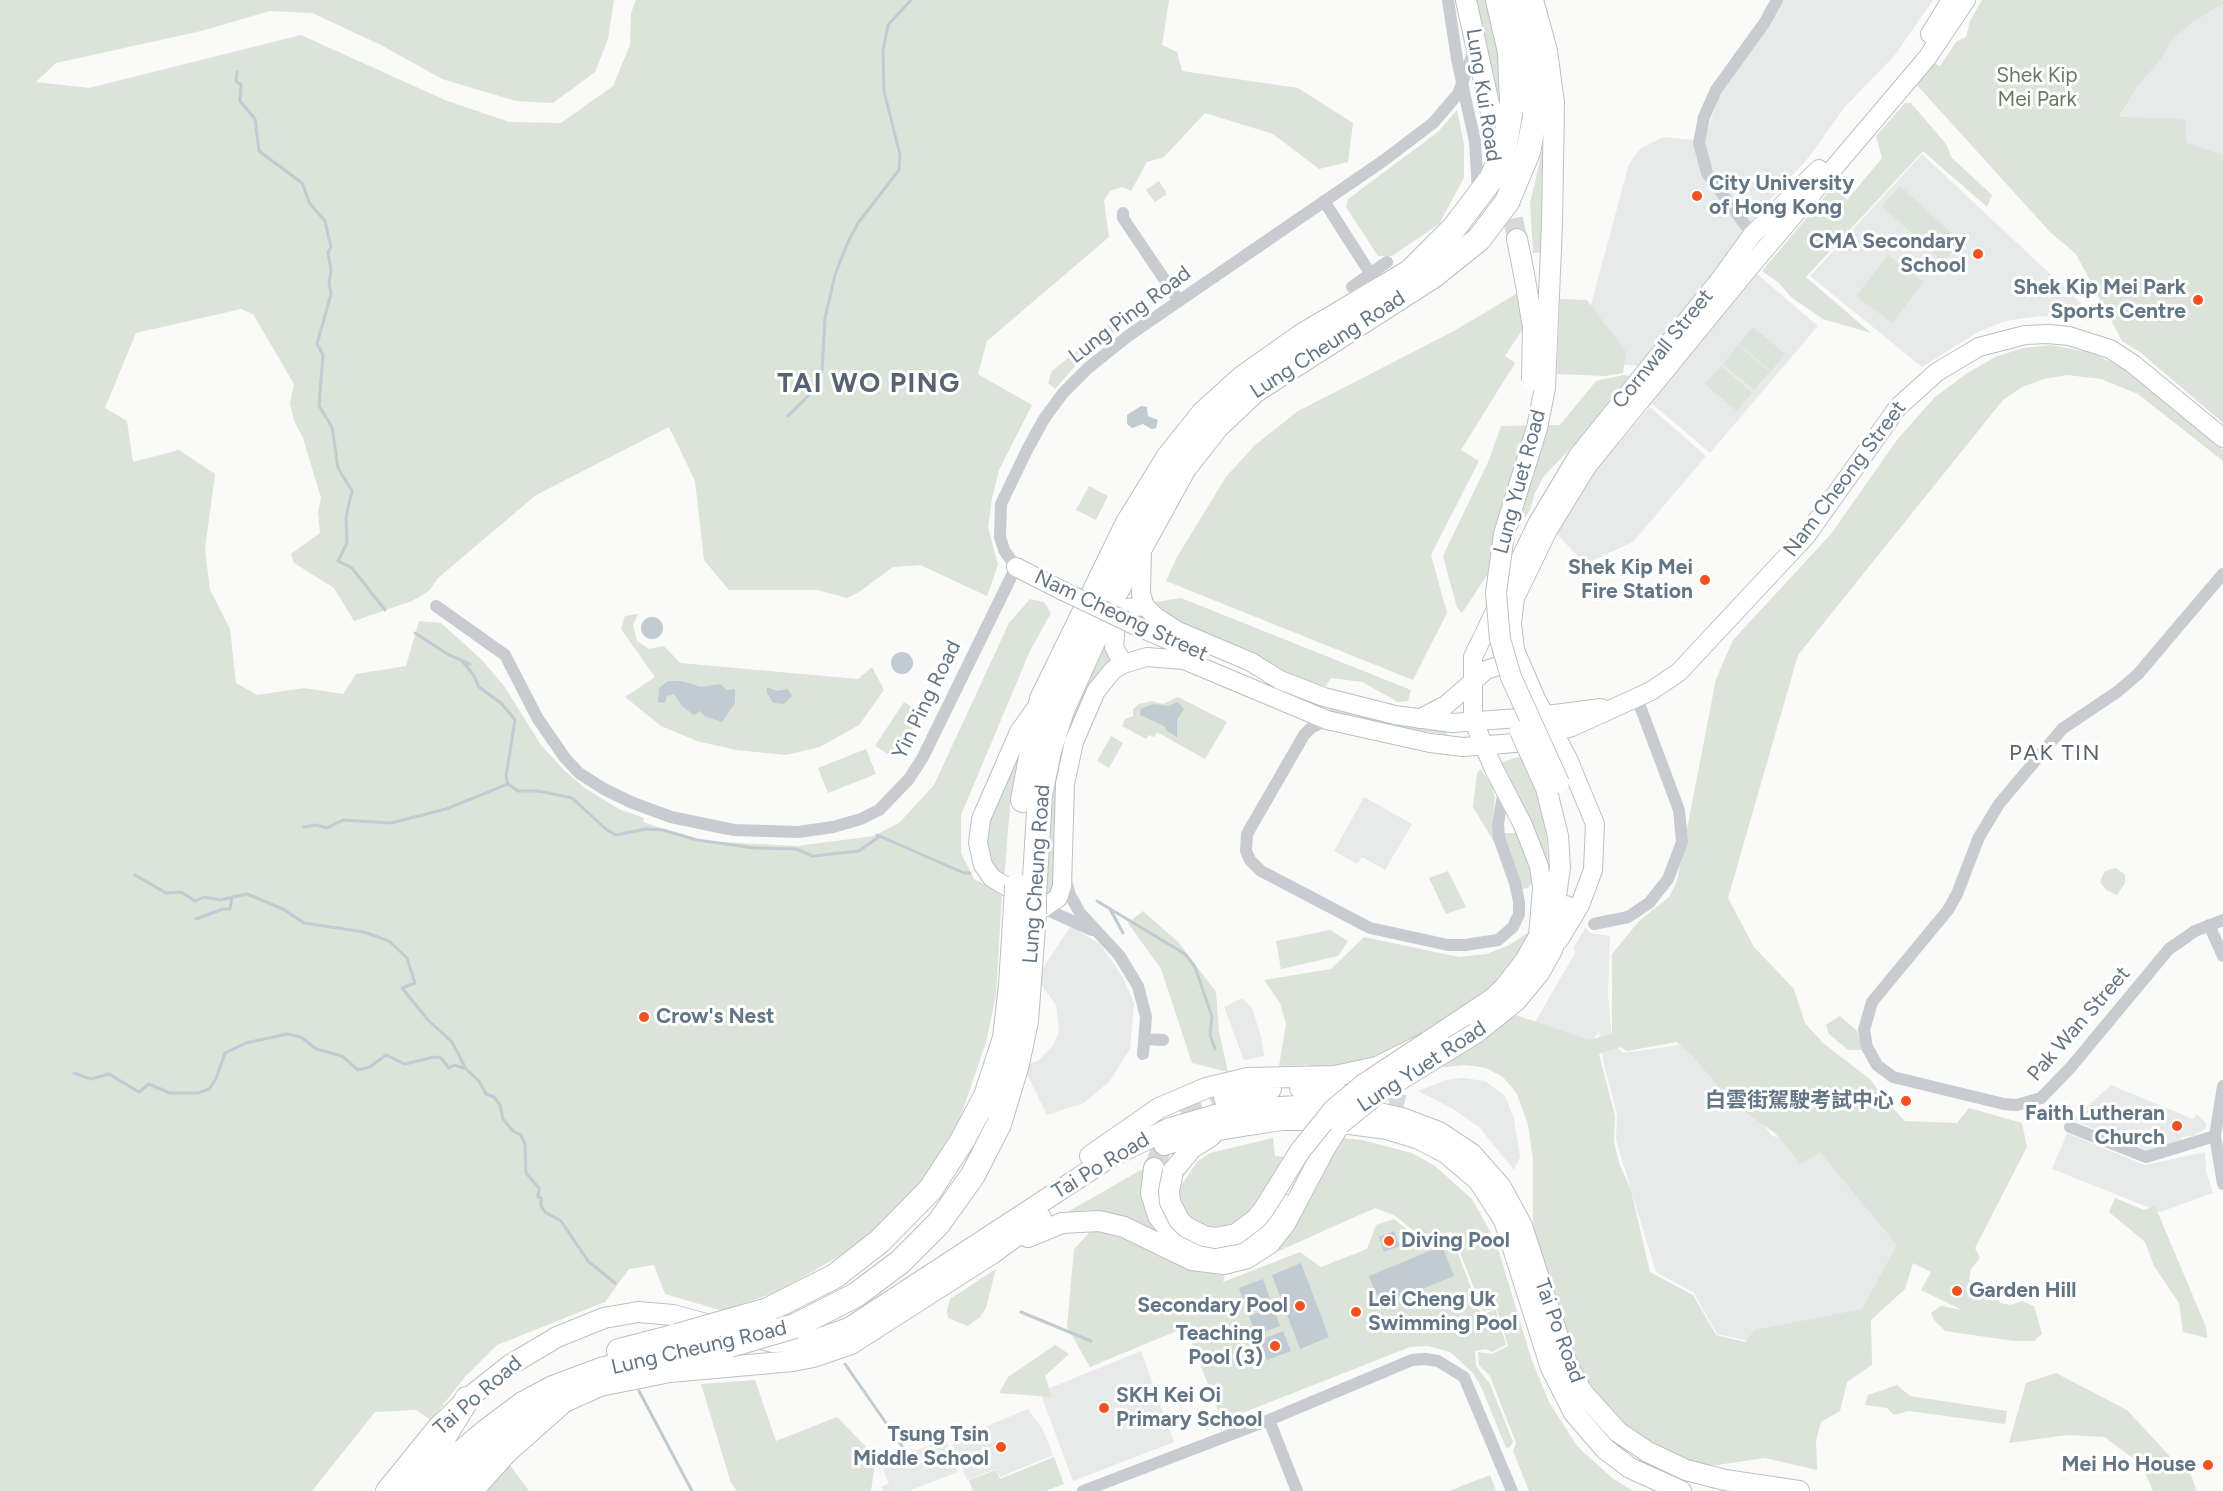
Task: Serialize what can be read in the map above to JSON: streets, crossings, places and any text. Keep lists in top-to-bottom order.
{
  "streets": {
    "highway": ["Lung Cheung Road"],
    "main road": [
      "Cornwall Street",
      "Nam Cheong Street",
      "Lung Yuet Road",
      "Tai Po Road"
    ],
    "street": [
      "Lung Kui Road",
      "Lung Ping Road",
      "Yin Ping Road",
      "Pak Wan Street"
    ]
  },
  "crossings": [
    ["Lung Kui Road", "Lung Cheung Road"],
    ["Lung Ping Road", "Nam Cheong Street"],
    ["Lung Ping Road", "Yin Ping Road"],
    ["Lung Cheung Road", "Nam Cheong Street"],
    ["Cornwall Street", "Nam Cheong Street"],
    ["Cornwall Street", "Lung Yuet Road"],
    ["Nam Cheong Street", "Lung Yuet Road"],
    ["Nam Cheong Street", "Yin Ping Road"],
    ["Lung Yuet Road", "Tai Po Road"]
  ],
  "districts": ["TAI WO PING", "PAK TIN"],
  "parks": ["Shek Kip Mei Park"],
  "places": [
    "City University of Hong Kong",
    "CMA Secondary School",
    "Shek Kip Mei Park Sports Centre",
    "Shek Kip Mei Fire Station",
    "Crow's Nest",
    "白雲街駕駛考試中心",
    "Faith Lutheran Church",
    "Diving Pool",
    "Garden Hill",
    "Secondary Pool",
    "Lei Cheng Uk Swimming Pool",
    "Teaching Pool (3)",
    "SKH Kei Oi Primary School",
    "Tsung Tsin Middle School",
    "Mei Ho House"
  ]
}
